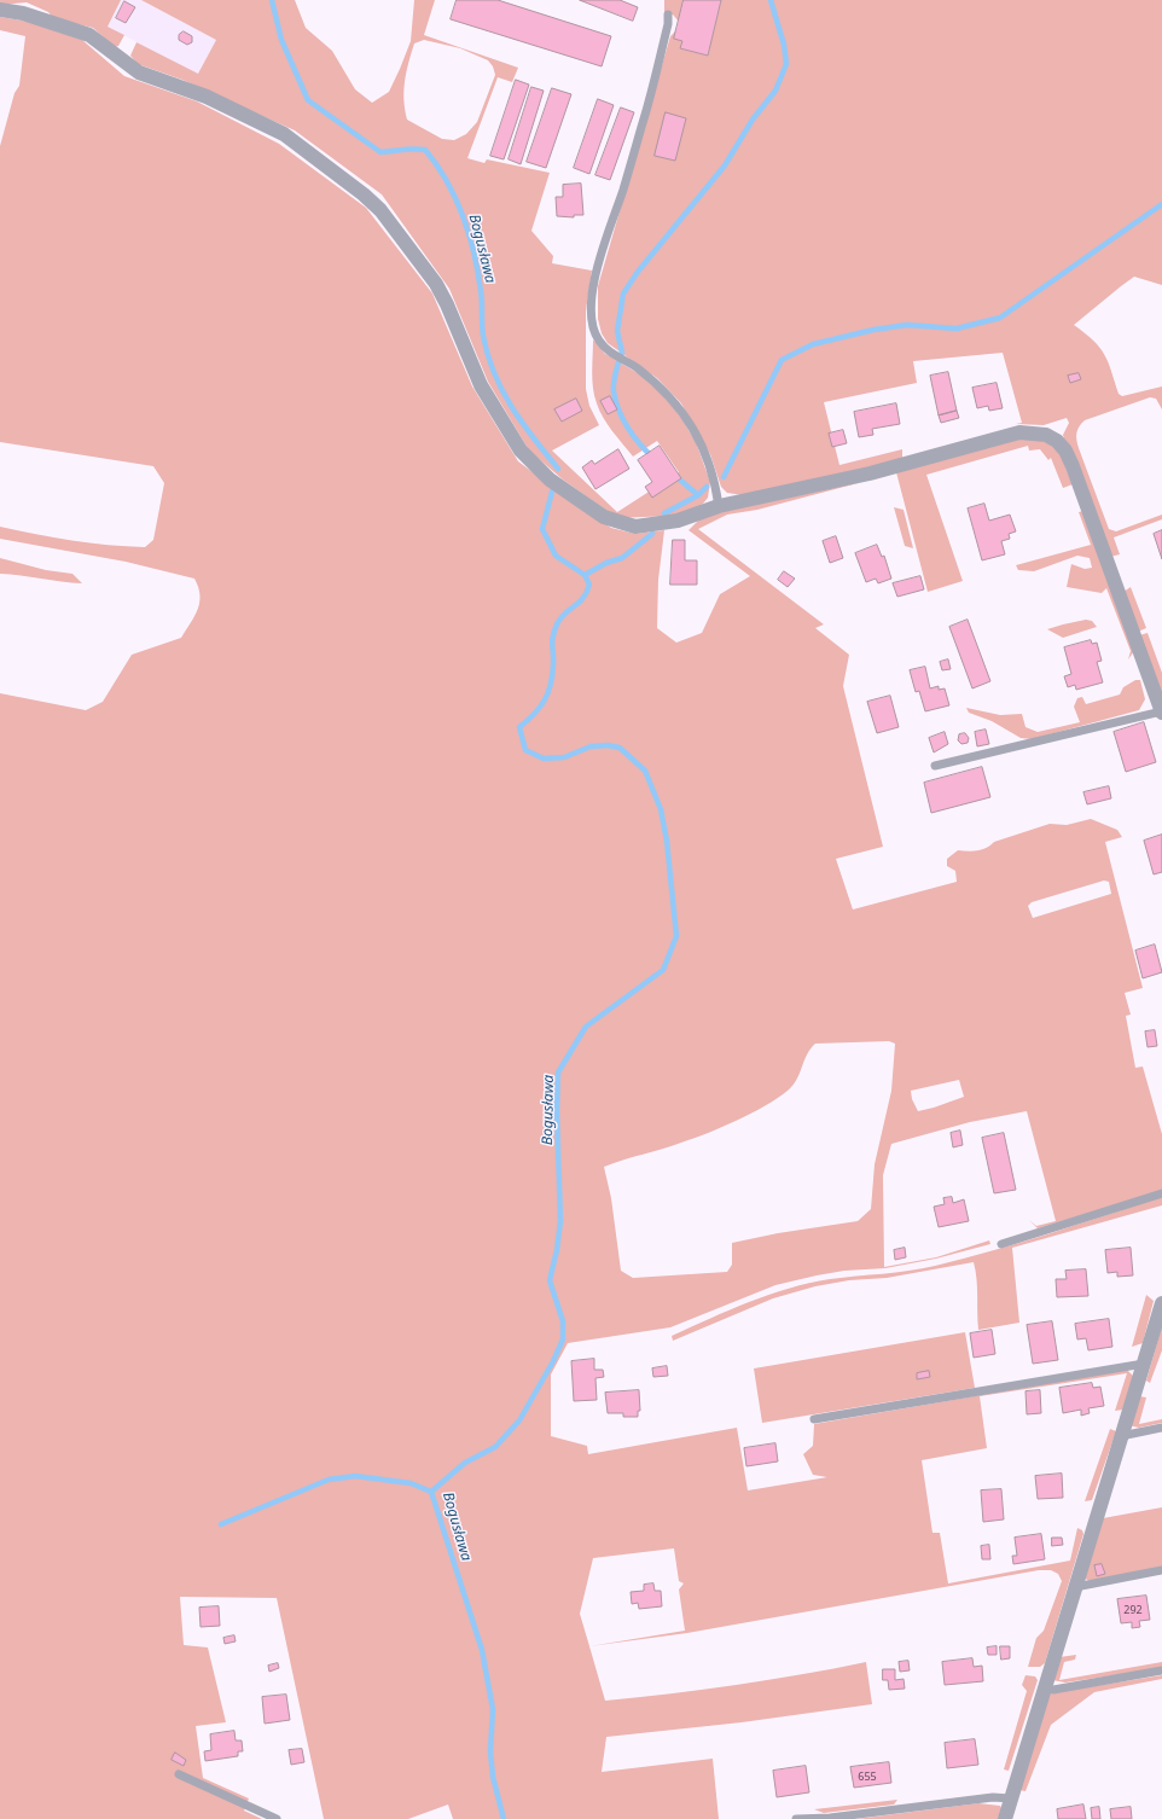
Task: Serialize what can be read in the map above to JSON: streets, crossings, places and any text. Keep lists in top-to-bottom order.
{
  "water": ["Bogusława"],
  "house_numbers": ["292", "655"]
}
